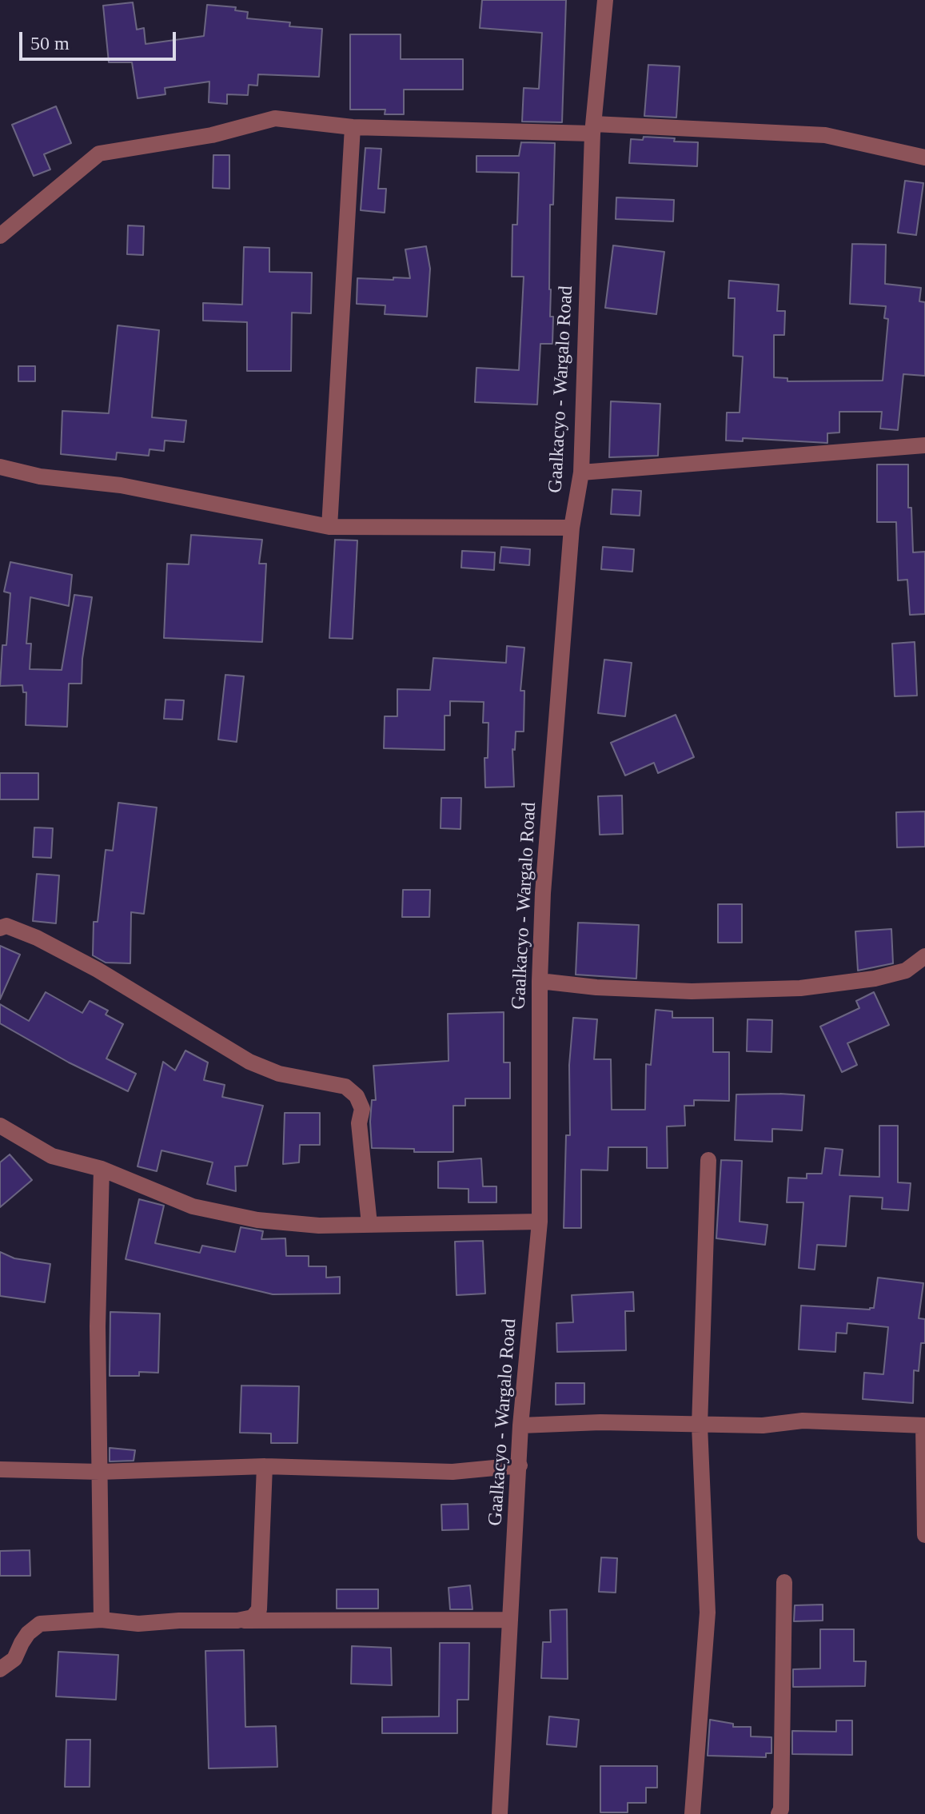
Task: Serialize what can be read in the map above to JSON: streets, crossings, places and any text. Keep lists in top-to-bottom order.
{
  "streets": {
    "street": ["Gaalkacyo - Wargalo Road"]
  },
  "scale_bar": "50 m"
}
